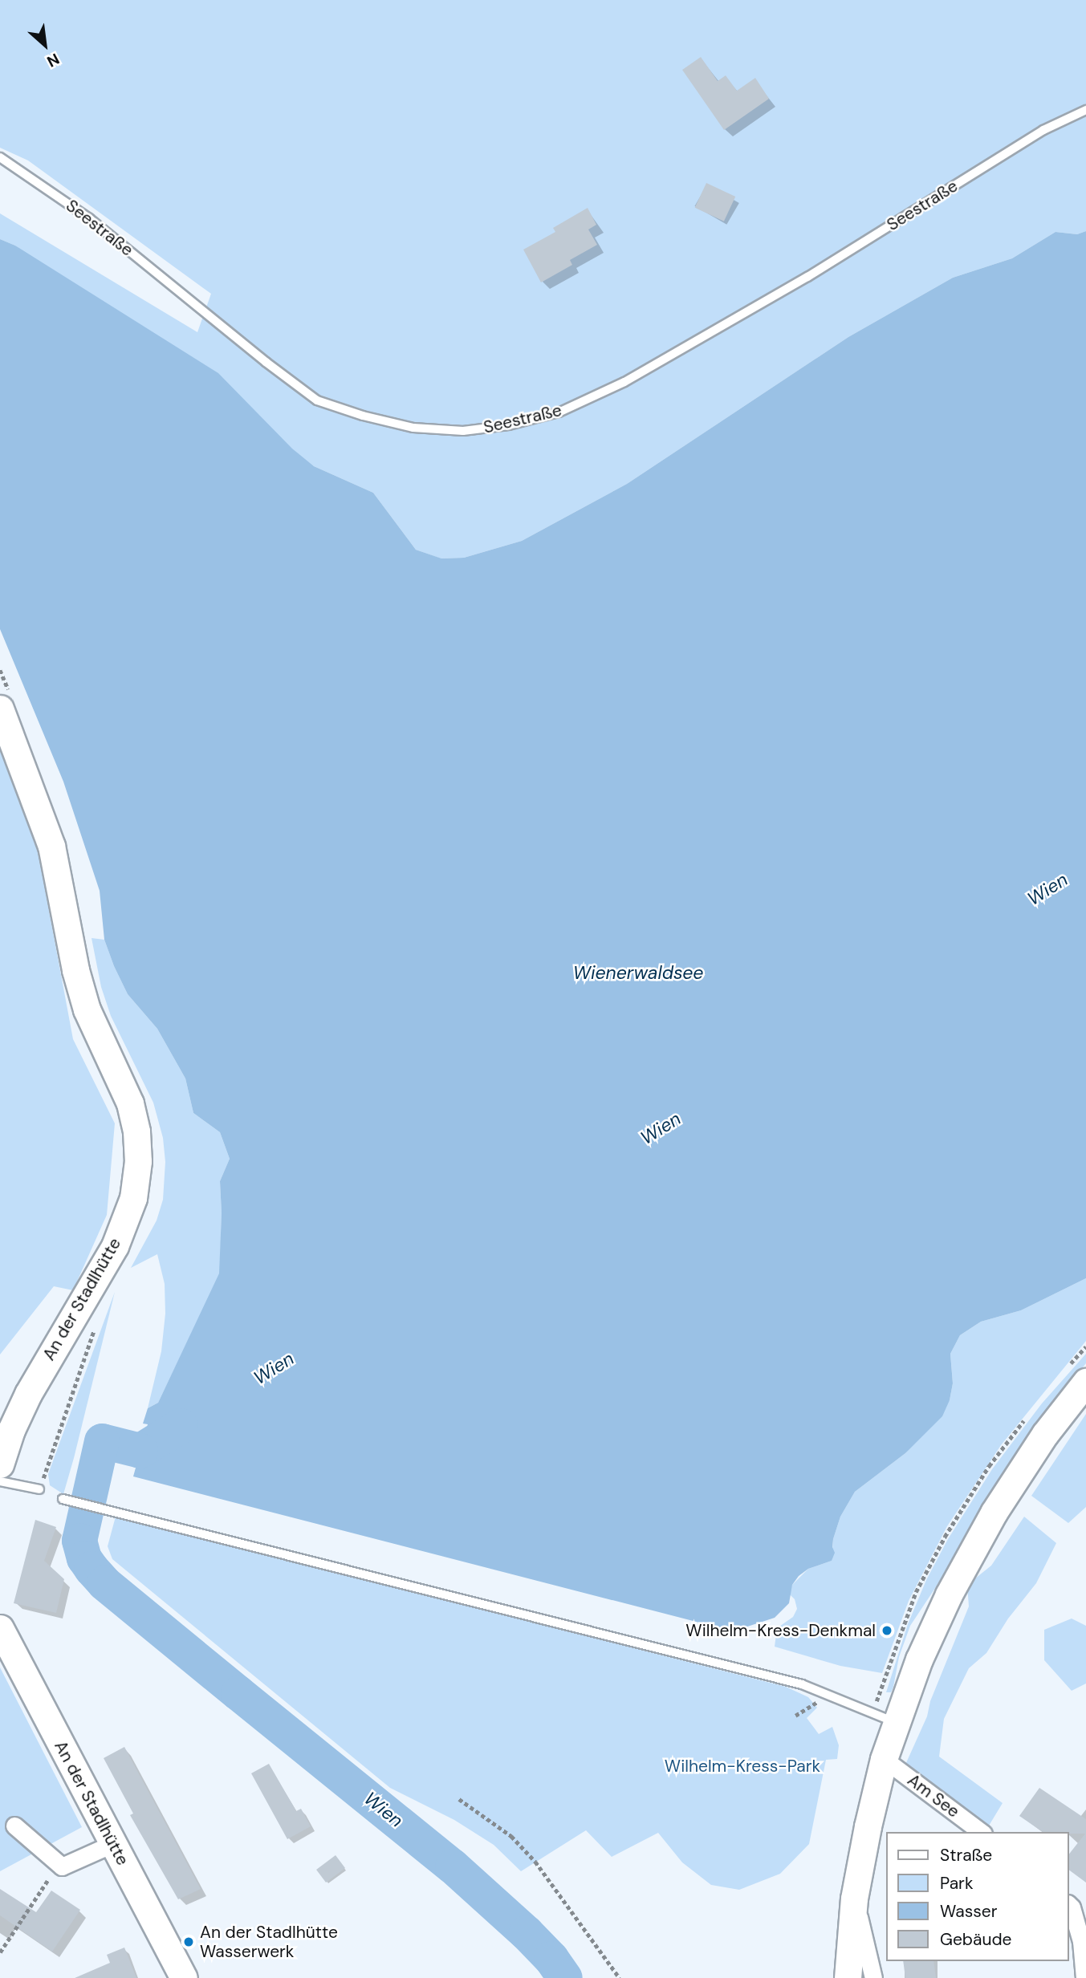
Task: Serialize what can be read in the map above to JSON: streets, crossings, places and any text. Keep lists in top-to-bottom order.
{
  "streets": {
    "main road": ["An der Stadlhütte"],
    "street": ["Am See"],
    "lane": ["Seestraße"]
  },
  "water": ["Wien", "Wienerwaldsee"],
  "parks": ["Wilhelm-Kress-Park"],
  "places": ["Wilhelm-Kress-Denkmal", "An der Stadlhütte Wasserwerk"],
  "legend": [
    "Straße",
    "Park",
    "Wasser",
    "Gebäude"
  ],
  "north": "bottom right"
}
